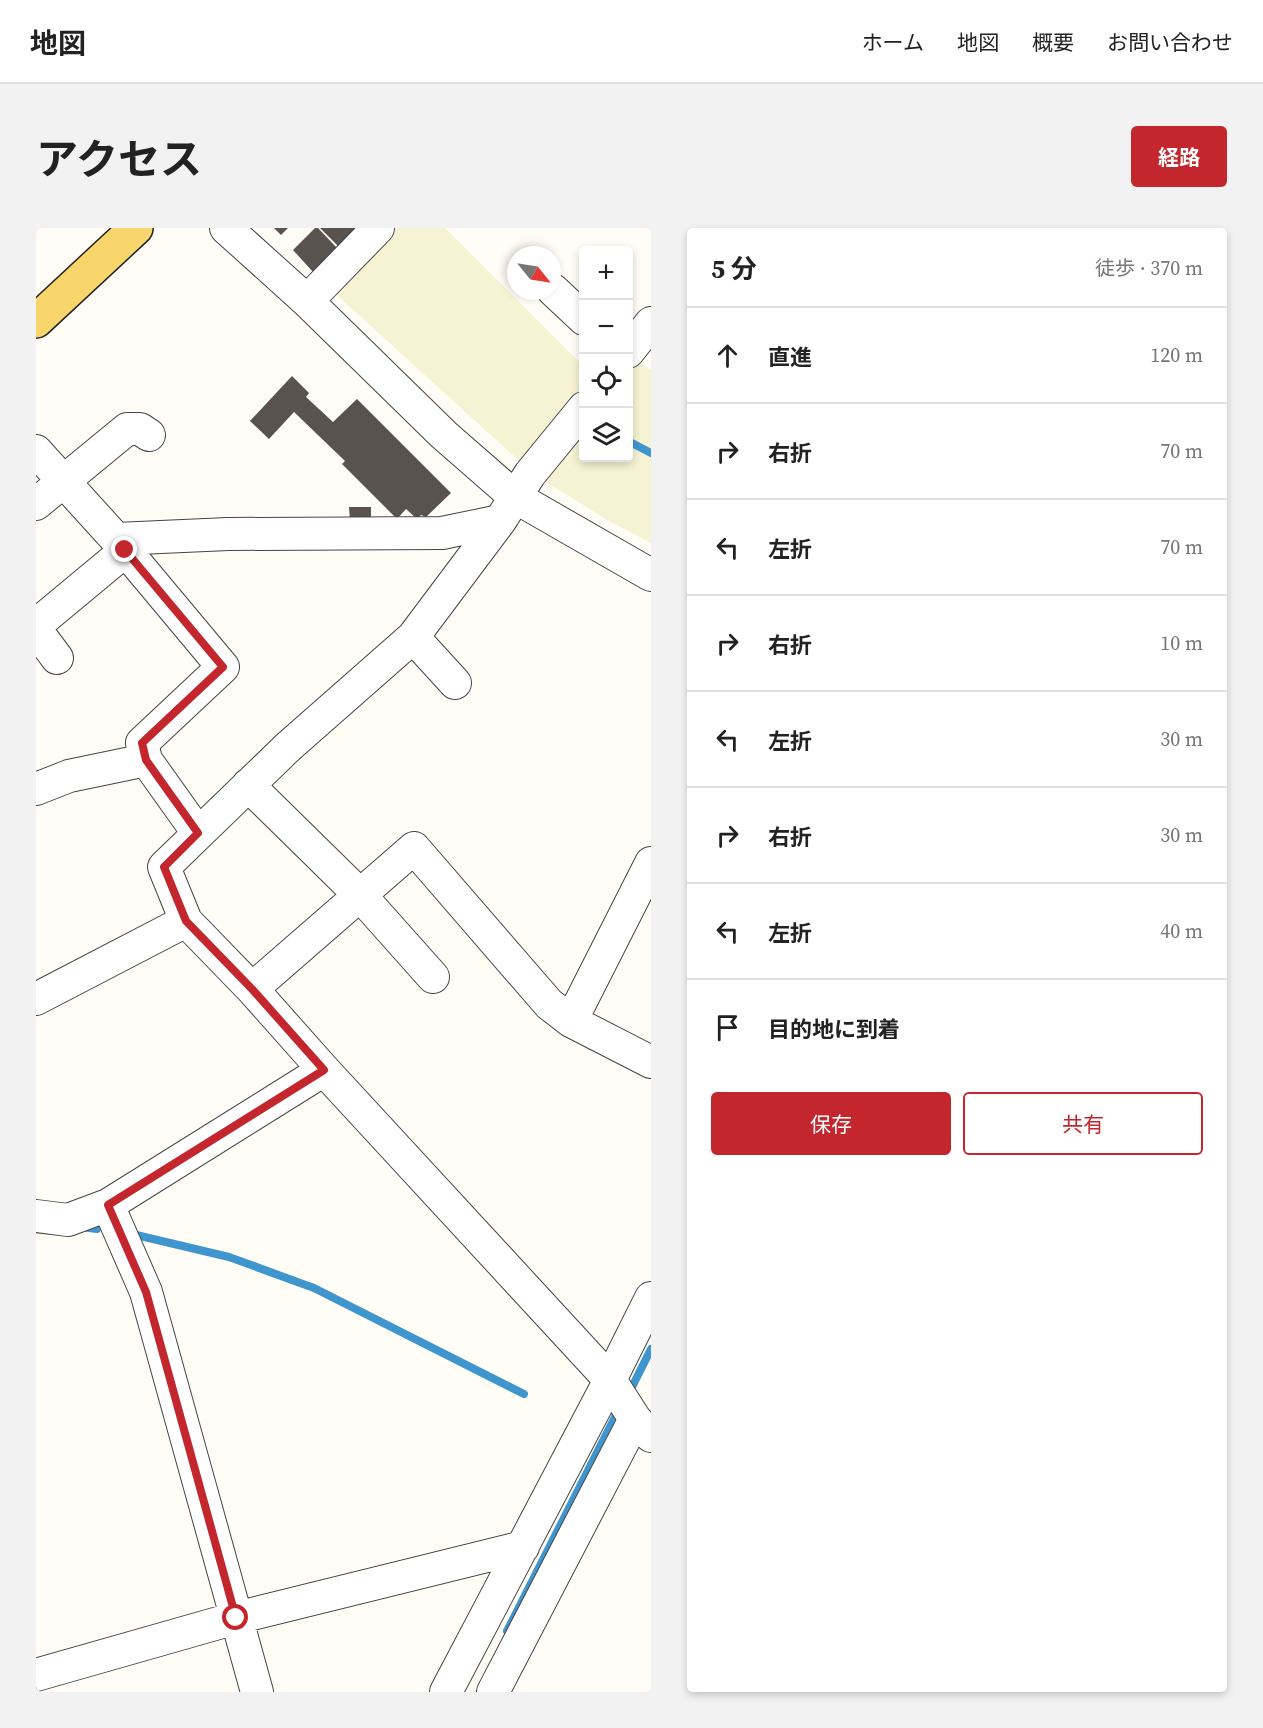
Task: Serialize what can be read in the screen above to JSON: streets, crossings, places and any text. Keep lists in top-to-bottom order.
{
  "north": "bottom right",
  "page": {
    "header": "地図",
    "nav": [
      "ホーム",
      "地図",
      "概要",
      "お問い合わせ"
    ],
    "title": "アクセス",
    "buttons": [
      "経路",
      ["保存", "共有"]
    ],
    "heading": ["5 分", "徒歩 · 370 m"],
    "map_buttons": ["+", "−"],
    "list": [
      ["直進", "120 m"],
      ["右折", "70 m"],
      ["左折", "70 m"],
      ["右折", "10 m"],
      ["左折", "30 m"],
      ["右折", "30 m"],
      ["左折", "40 m"],
      "目的地に到着"
    ]
  }
}
